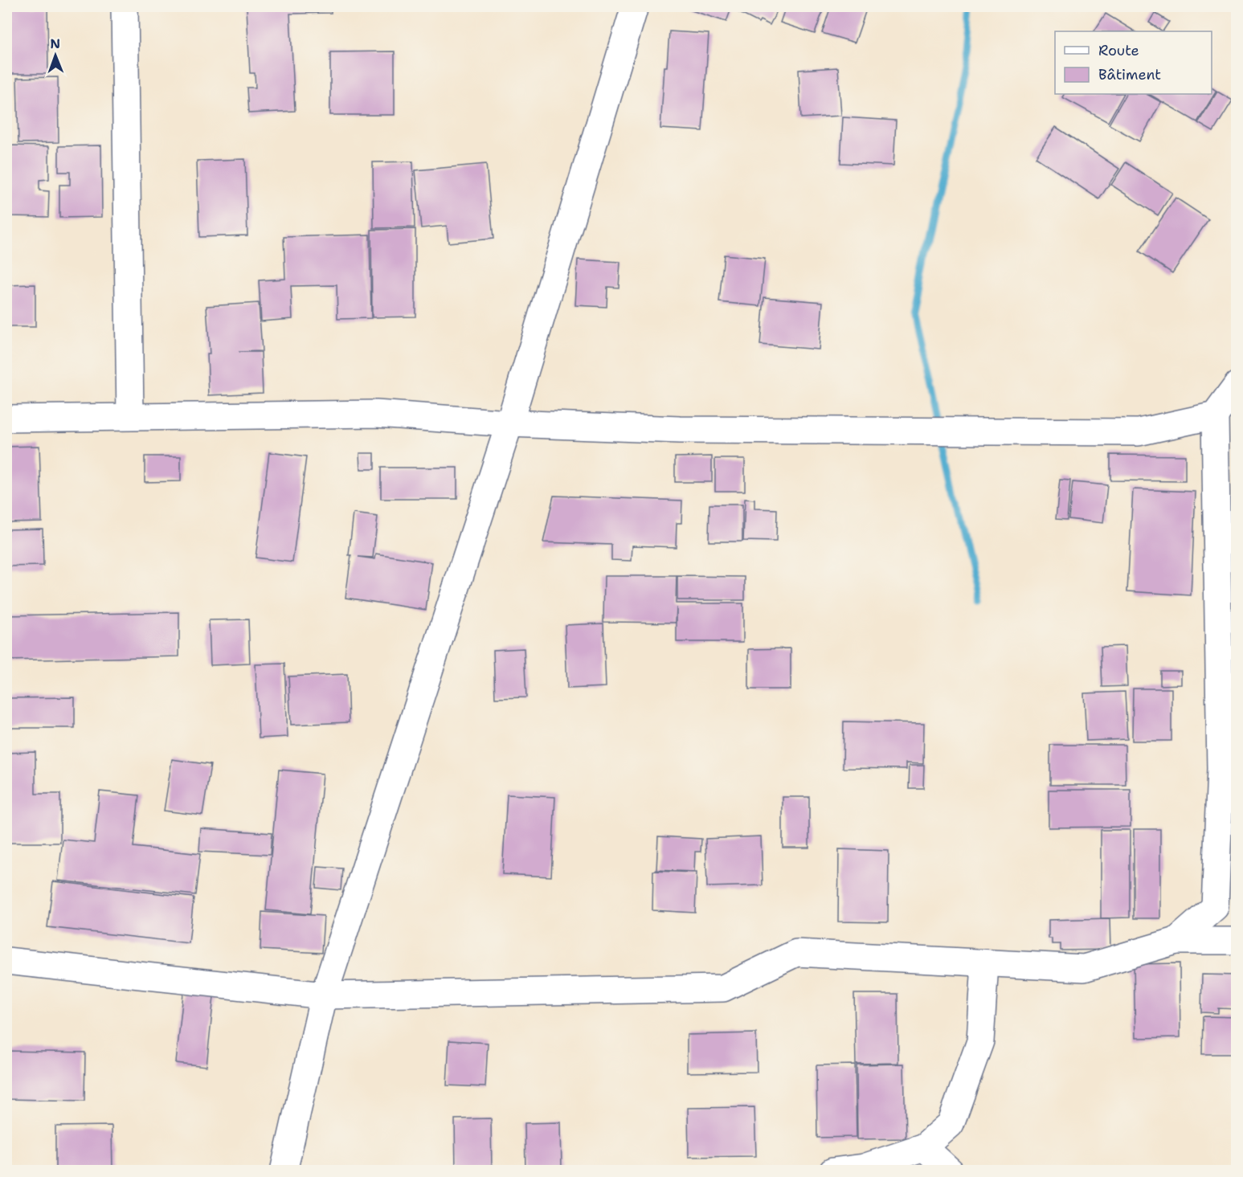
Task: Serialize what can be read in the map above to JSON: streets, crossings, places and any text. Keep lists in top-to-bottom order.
{
  "legend": ["Route", "Bâtiment"],
  "north": "top"
}
